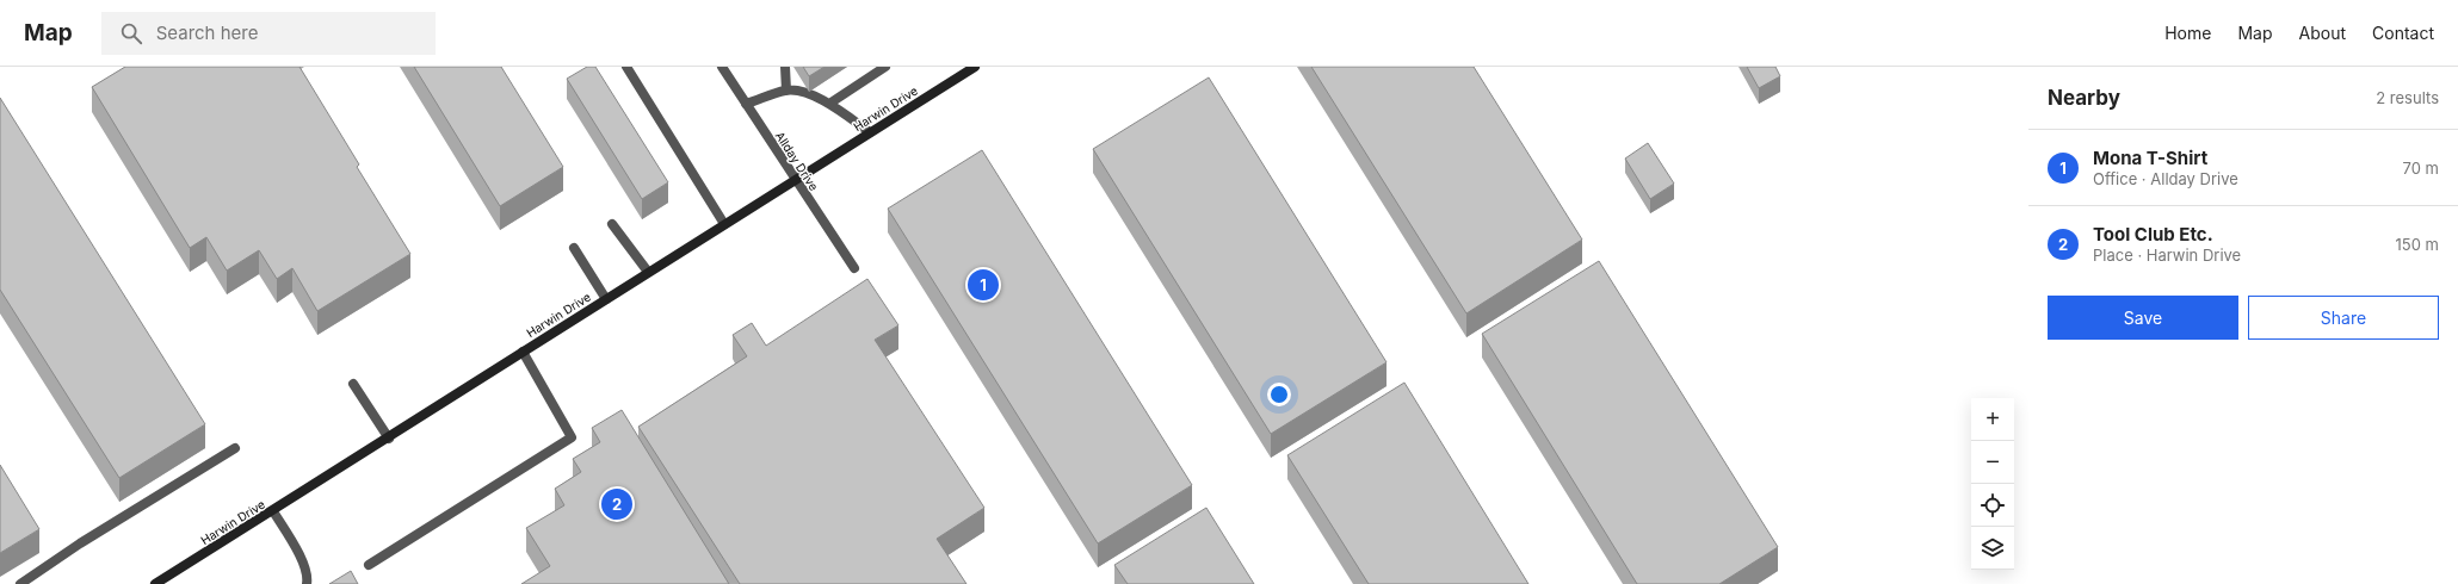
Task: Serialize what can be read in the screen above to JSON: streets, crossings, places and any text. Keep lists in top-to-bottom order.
{
  "streets": {
    "main road": ["Harwin Drive"],
    "street": ["Allday Drive"]
  },
  "crossings": [
    ["Harwin Drive", "Allday Drive"]
  ],
  "page": {
    "header": "Map",
    "search": "Search here",
    "nav": [
      "Home",
      "Map",
      "About",
      "Contact"
    ],
    "heading": ["Nearby", "2 results"],
    "list": [
      {
        "mark": "1",
        "name": "Mona T-Shirt",
        "note": "Office · Allday Drive",
        "value": "70 m"
      },
      {
        "mark": "2",
        "name": "Tool Club Etc.",
        "note": "Place · Harwin Drive",
        "value": "150 m"
      }
    ],
    "pins": ["1", "2"],
    "buttons": ["Save", "Share"],
    "map_buttons": ["+", "−"]
  }
}
